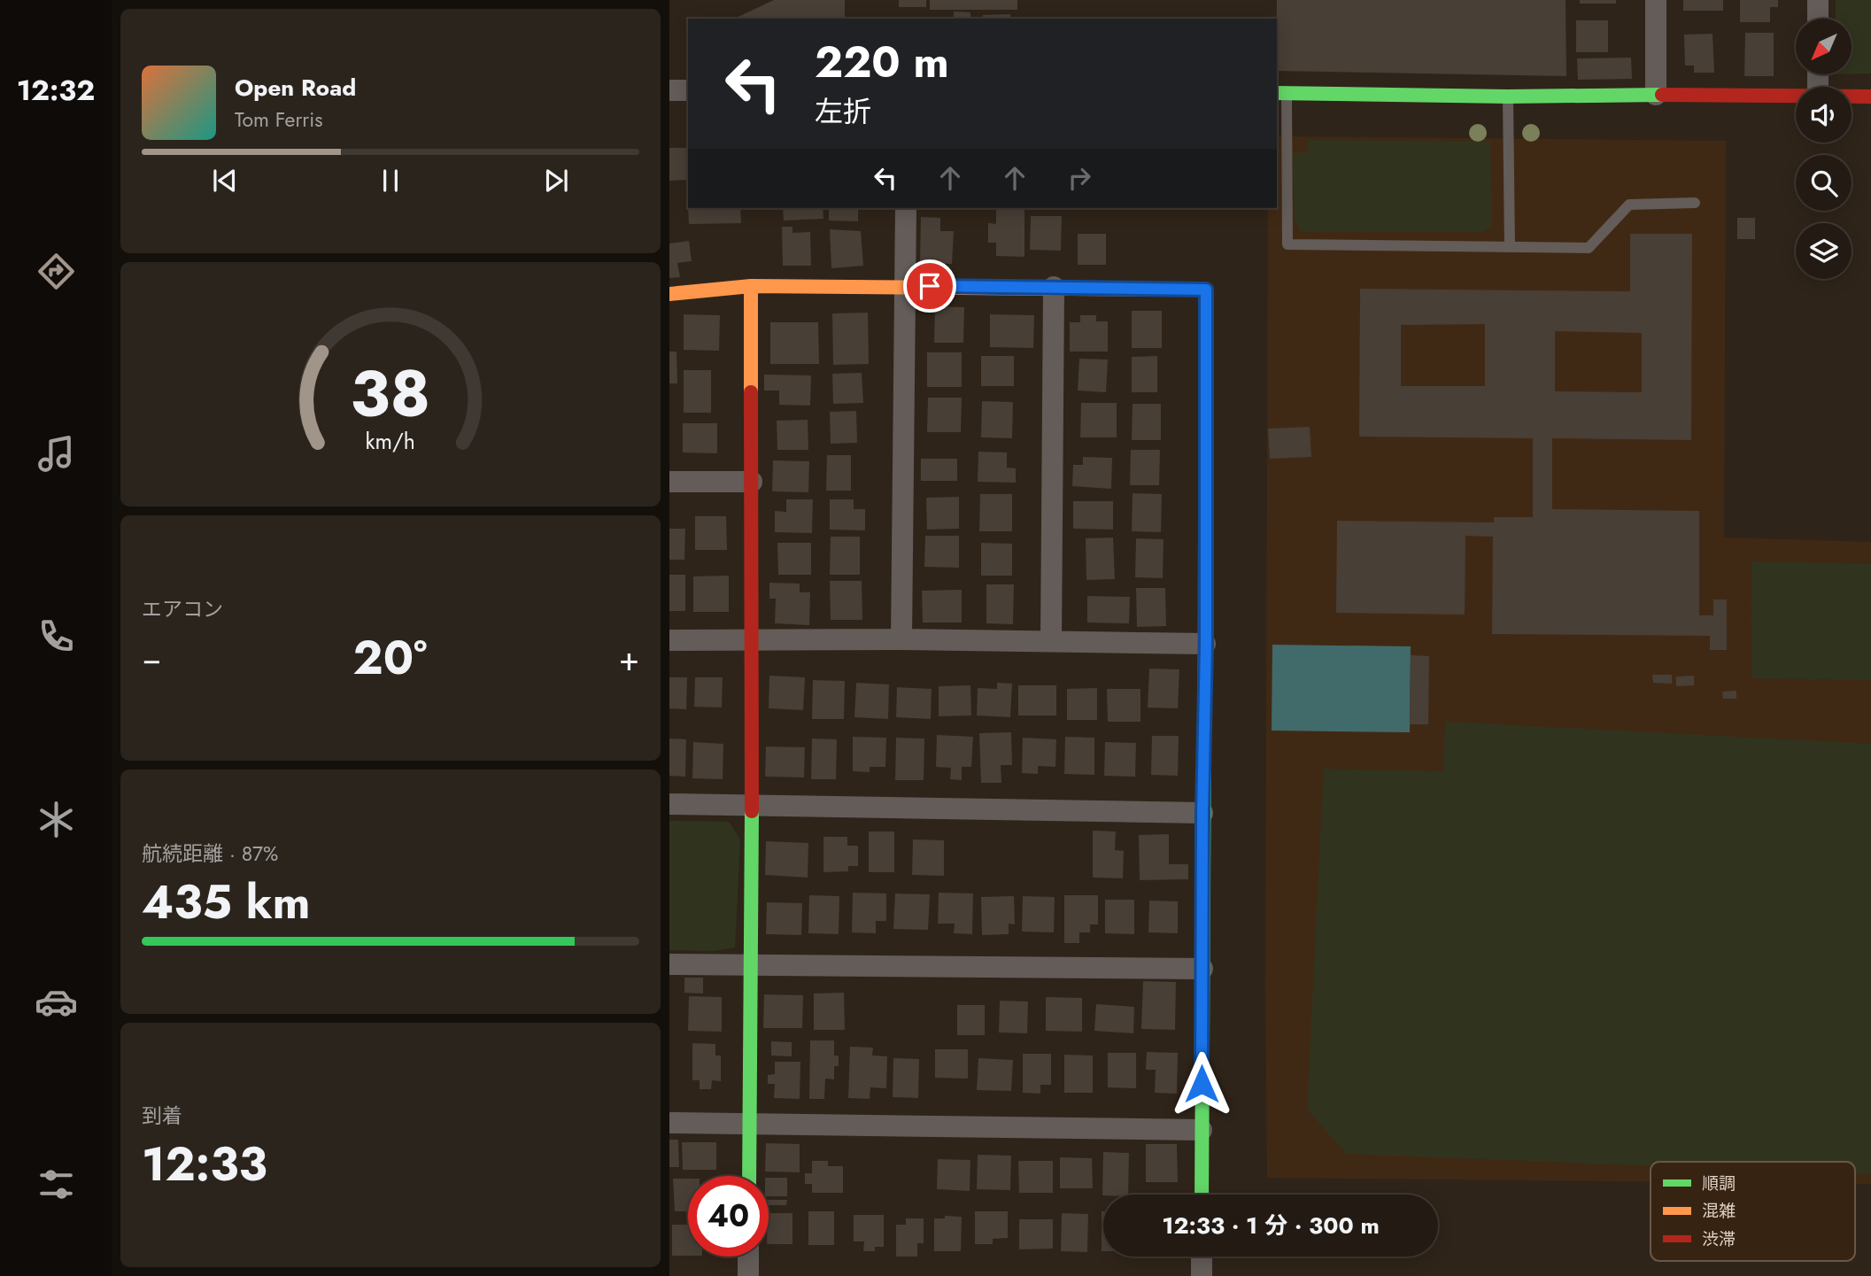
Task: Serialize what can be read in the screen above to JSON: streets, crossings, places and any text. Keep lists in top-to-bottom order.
{
  "legend": ["順調", "混雑", "渋滞"],
  "north": "bottom left",
  "page": {
    "tabs": "12:32",
    "turn": ["220 m", "左折"],
    "song": ["Open Road", "Tom Ferris"],
    "tile": [
      "エアコン",
      ["航続距離 · 87%", "435 km"],
      ["到着", "12:33"]
    ],
    "heat": ["−", "20°", "+"],
    "limit": "40",
    "trip": "12:33 · 1 分 · 300 m",
    "gauge": ["38", "km/h"]
  }
}
